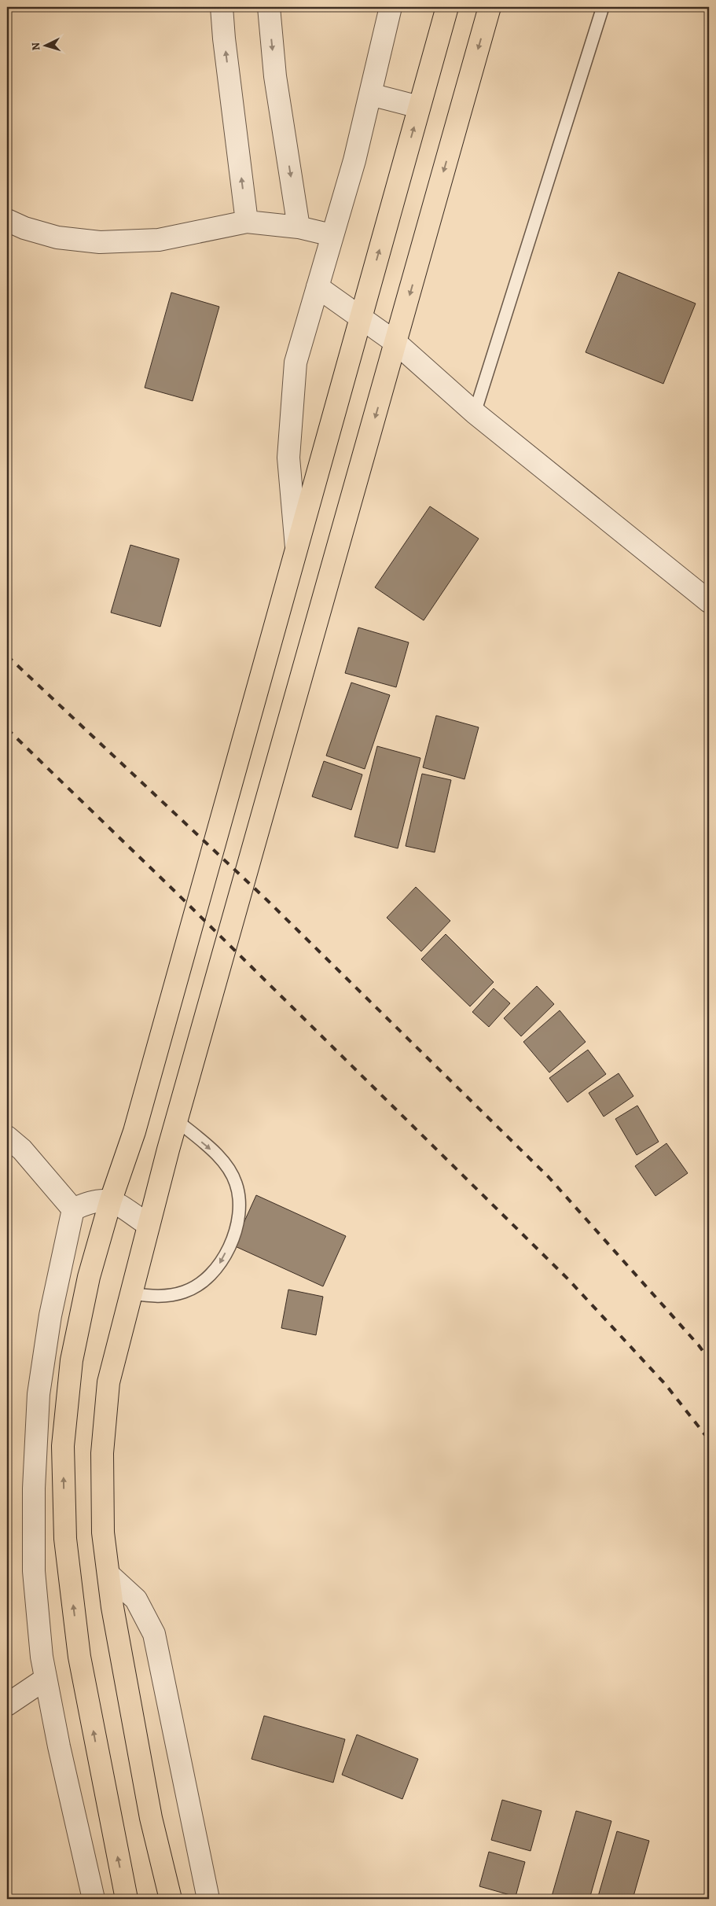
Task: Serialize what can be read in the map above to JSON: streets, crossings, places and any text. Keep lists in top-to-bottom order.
{
  "north": "left"
}
